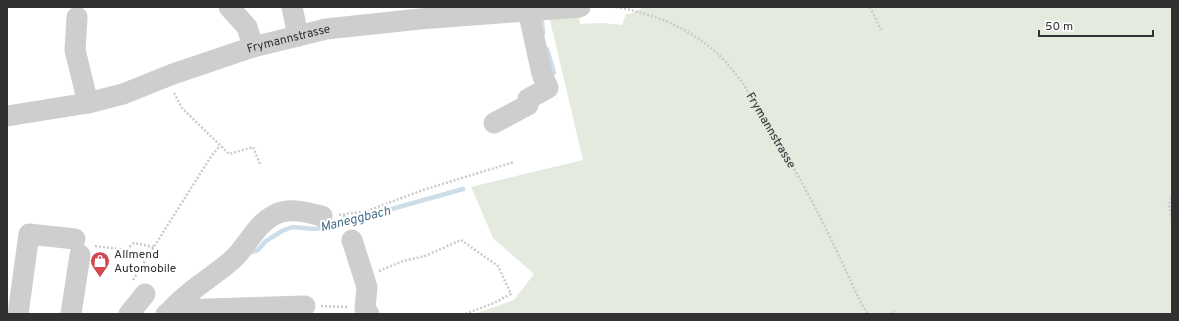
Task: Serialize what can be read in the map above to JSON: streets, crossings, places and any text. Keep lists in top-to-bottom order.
{
  "streets": {
    "street": ["Frymannstrasse"]
  },
  "water": ["Maneggbach"],
  "places": {
    "shop": ["Allmend Automobile"]
  },
  "scale_bar": "50 m"
}
